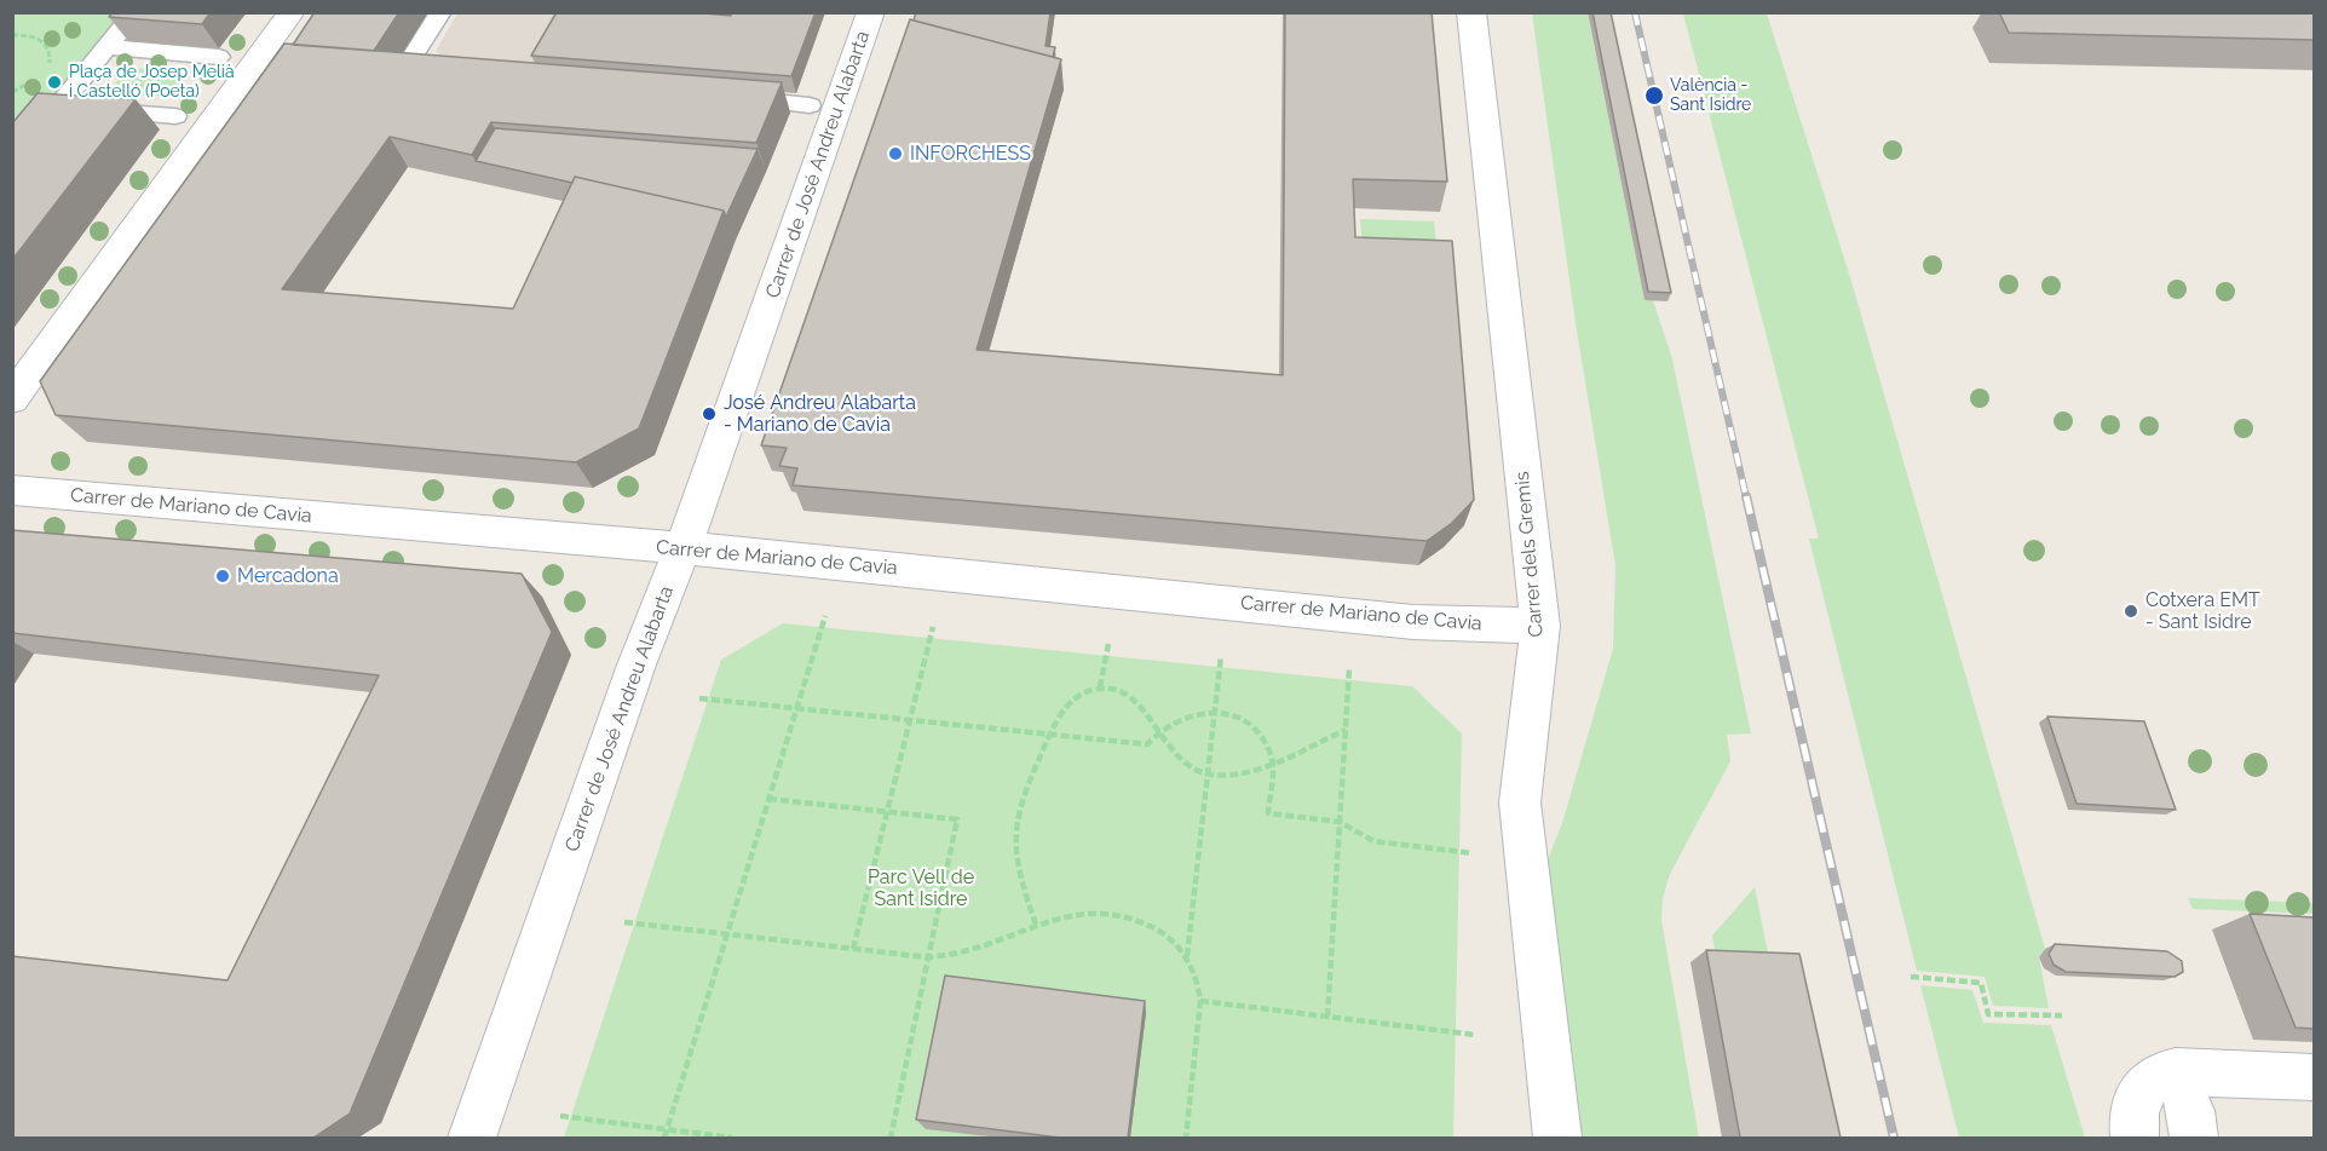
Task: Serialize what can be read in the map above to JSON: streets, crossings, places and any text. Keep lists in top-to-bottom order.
{
  "streets": {
    "street": ["Carrer de José Andreu Alabarta", "Carrer de Mariano de Cavia", "Carrer dels Gremis"]
  },
  "crossings": [
    ["Carrer de José Andreu Alabarta", "Carrer de Mariano de Cavia"],
    ["Carrer de Mariano de Cavia", "Carrer dels Gremis"]
  ],
  "parks": ["Parc Vell de Sant Isidre"],
  "places": [
    "Plaça de Josep Melià i Castelló (Poeta)",
    "València - Sant Isidre",
    "INFORCHESS",
    "José Andreu Alabarta - Mariano de Cavia",
    "Mercadona",
    "Cotxera EMT - Sant Isidre"
  ]
}
